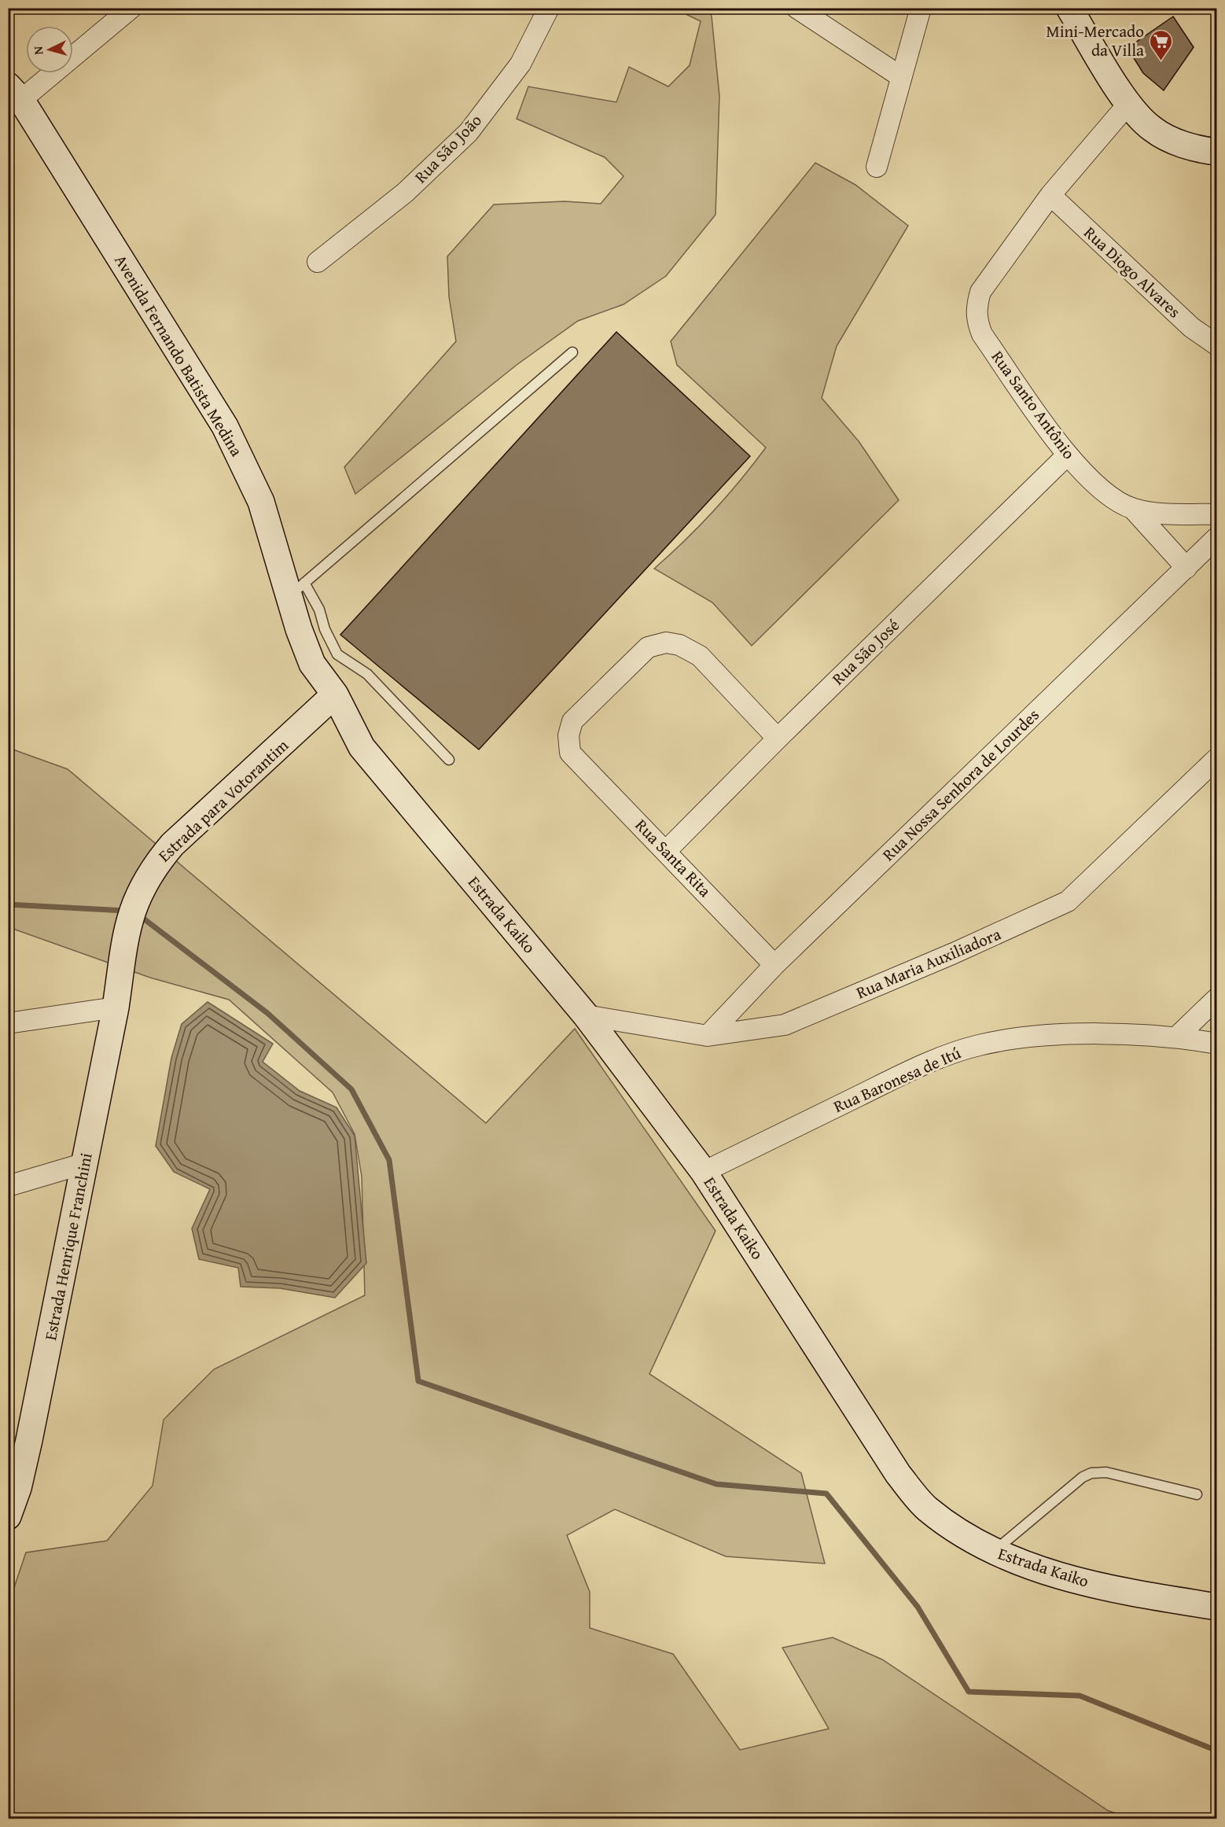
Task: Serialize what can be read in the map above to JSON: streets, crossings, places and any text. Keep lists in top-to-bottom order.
{
  "streets": {
    "street": [
      "Rua São João",
      "Rua Diogo Alvares",
      "Avenida Fernando Batista Medina",
      "Rua Santo Antônio",
      "Rua São José",
      "Rua Nossa Senhora de Lourdes",
      "Estrada para Votorantim",
      "Rua Santa Rita",
      "Estrada Kaiko",
      "Rua Maria Auxiliadora",
      "Rua Baronesa de Itú",
      "Estrada Henrique Franchini"
    ]
  },
  "crossings": [
    ["Rua Diogo Alvares", "Rua Santo Antônio"],
    ["Avenida Fernando Batista Medina", "Estrada para Votorantim"],
    ["Avenida Fernando Batista Medina", "Estrada Kaiko"],
    ["Rua Santo Antônio", "Rua São José"],
    ["Rua São José", "Rua Santa Rita"],
    ["Rua Nossa Senhora de Lourdes", "Rua Santa Rita"],
    ["Rua Nossa Senhora de Lourdes", "Rua Maria Auxiliadora"],
    ["Estrada para Votorantim", "Estrada Kaiko"],
    ["Estrada para Votorantim", "Estrada Henrique Franchini"],
    ["Estrada Kaiko", "Rua Maria Auxiliadora"],
    ["Estrada Kaiko", "Rua Baronesa de Itú"]
  ],
  "places": {
    "supermarket": ["Mini-Mercado da Villa"]
  },
  "north": "left"
}
